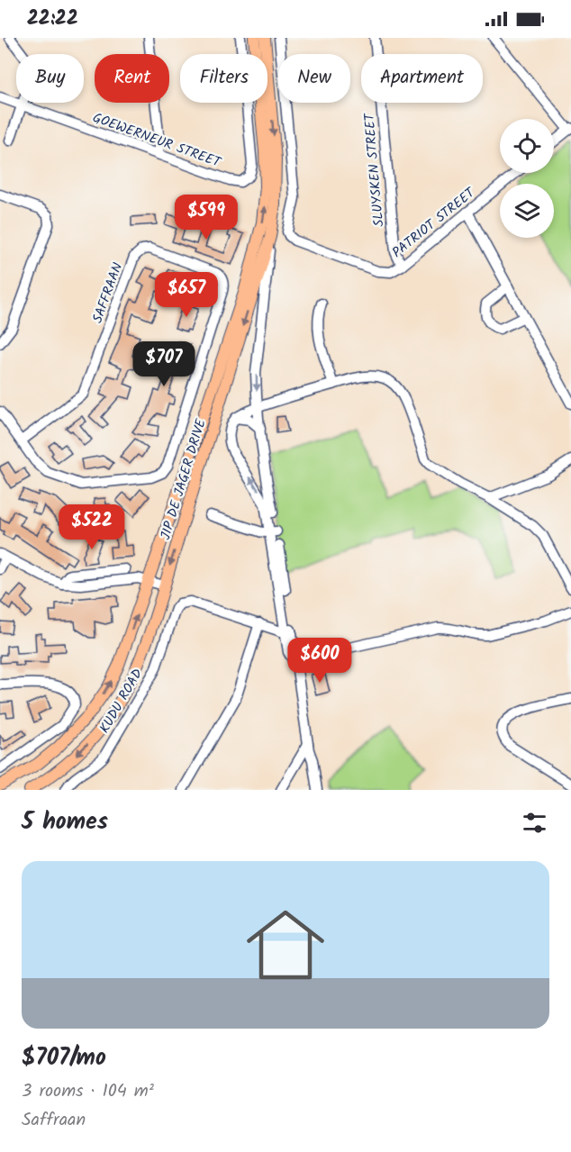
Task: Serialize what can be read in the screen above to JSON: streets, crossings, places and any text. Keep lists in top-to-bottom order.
{
  "streets": {
    "main road": ["JIP DE JAGER DRIVE"],
    "street": [
      "GOEWERNEUR STREET",
      "SLUYSKEN STREET",
      "PATRIOT STREET",
      "SAFFRAAN",
      "KUDU ROAD"
    ]
  },
  "crossings": [
    ["SLUYSKEN STREET", "PATRIOT STREET"]
  ],
  "page": {
    "status": "22:22",
    "chip": [
      "Buy",
      "Rent",
      "Filters",
      "New",
      "Apartment"
    ],
    "price": [
      "$599",
      "$657",
      "$707",
      "$522",
      "$600"
    ],
    "heading": "5 homes",
    "list": [
      {
        "name": "$707/mo",
        "note": "3 rooms · 104 m² · Saffraan"
      }
    ]
  }
}
